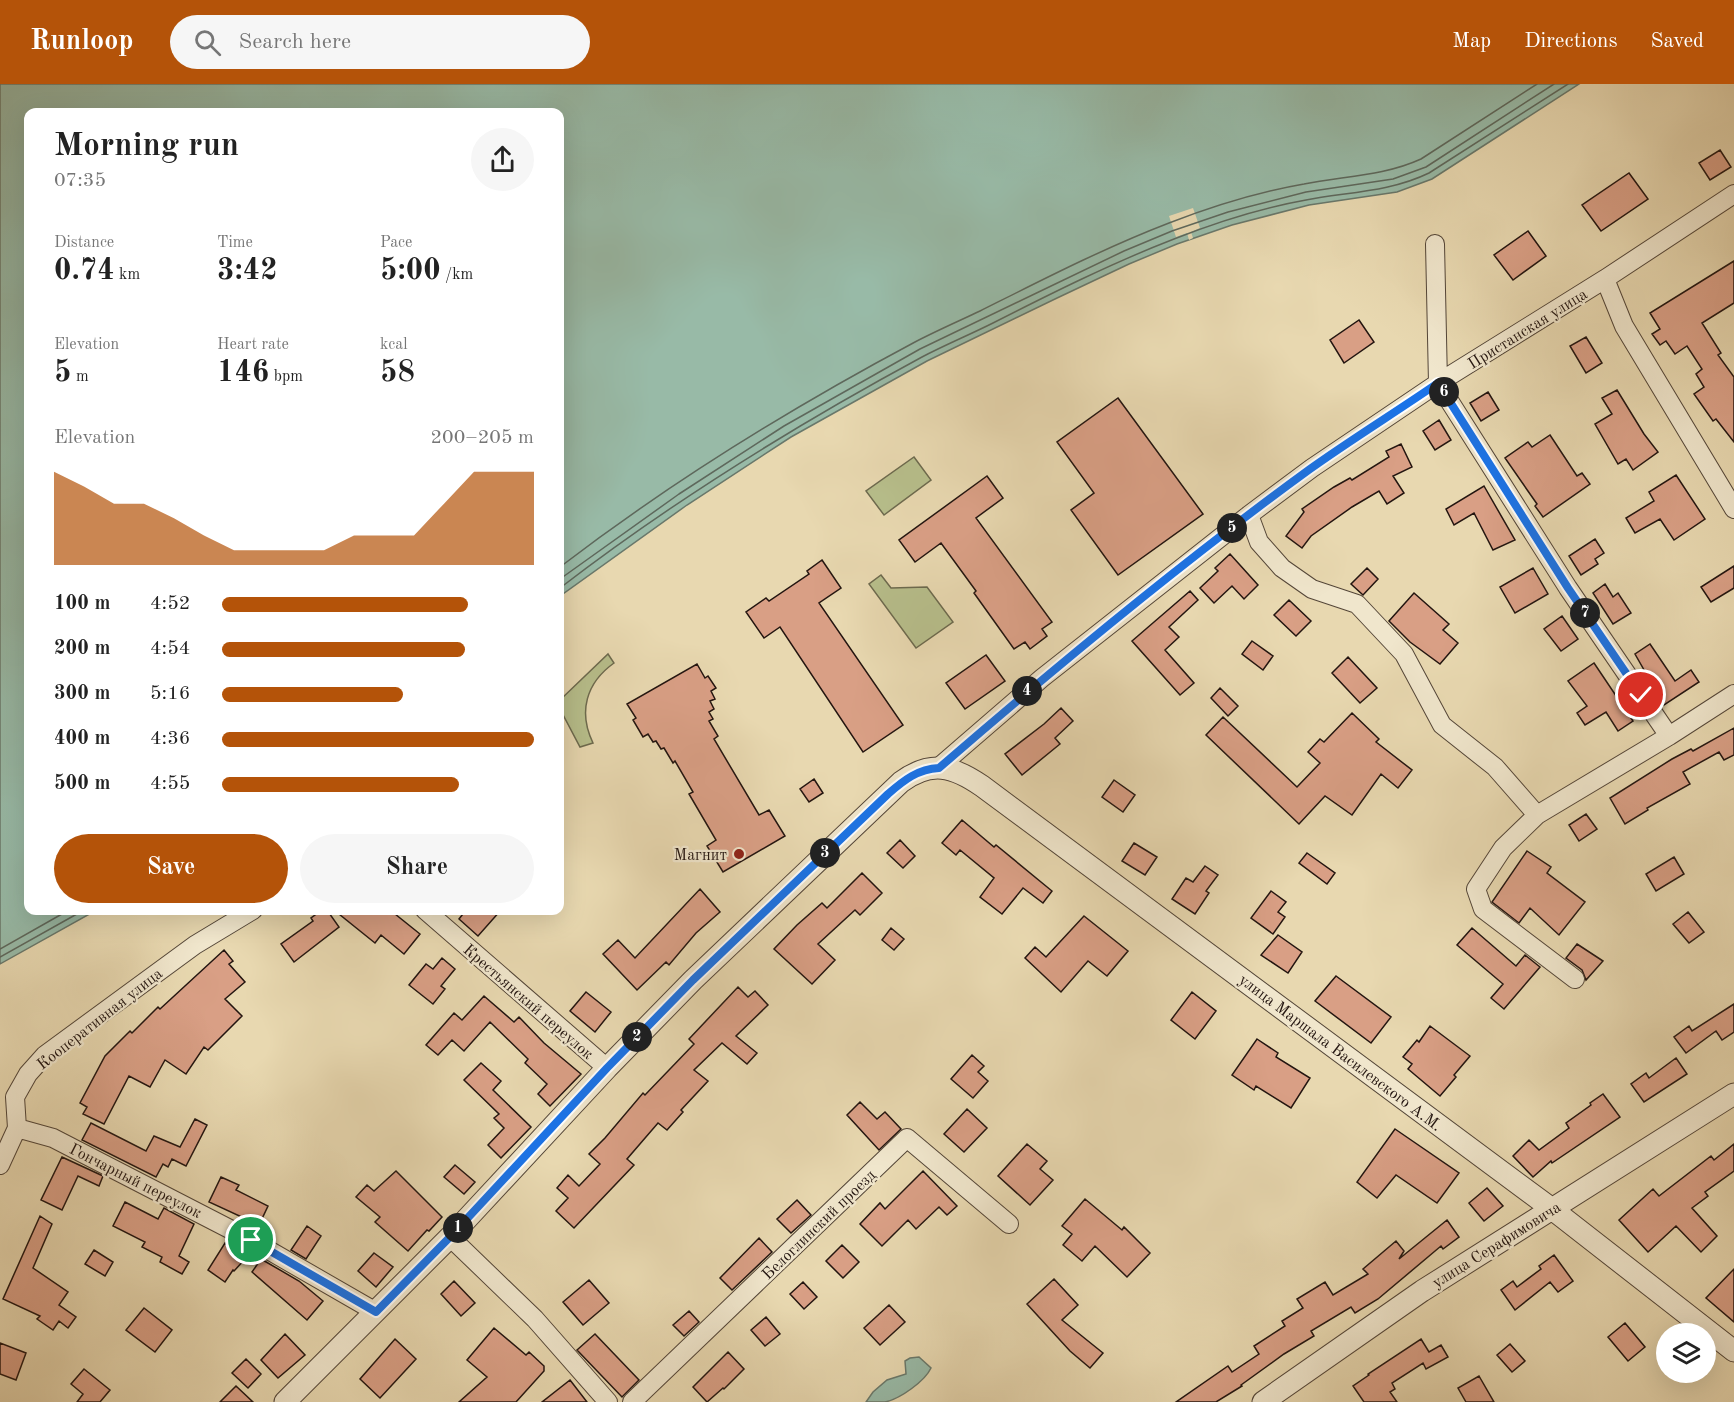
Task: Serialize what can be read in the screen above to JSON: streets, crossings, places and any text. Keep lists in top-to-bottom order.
{
  "streets": {
    "street": [
      "Пристанская улица",
      "Крестьянский переулок",
      "Кооперативная улица",
      "улица Маршала Василевского А.М.",
      "Гончарный переулок",
      "Белоглинский проезд",
      "улица Серафимовича"
    ]
  },
  "crossings": [
    ["Пристанская улица", "Крестьянский переулок"],
    ["Пристанская улица", "улица Маршала Василевского А.М."],
    ["Пристанская улица", "Гончарный переулок"],
    ["Кооперативная улица", "Гончарный переулок"],
    ["улица Маршала Василевского А.М.", "улица Серафимовича"]
  ],
  "places": ["Магнит"],
  "page": {
    "header": "Runloop",
    "search": "Search here",
    "nav": ["Map", "Directions", "Saved"],
    "heading": ["Morning run", "07:35"],
    "stats": [
      ["Distance", "0.74 km"],
      ["Time", "3:42"],
      ["Pace", "5:00 /km"],
      ["Elevation", "5 m"],
      ["Heart rate", "146 bpm"],
      ["kcal", "58"]
    ],
    "pins": [
      "6",
      "5",
      "7",
      "4",
      "3",
      "2",
      "1"
    ],
    "chart": ["Elevation", "200–205 m"],
    "list": [
      {
        "name": "100 m",
        "note": "4:52"
      },
      {
        "name": "200 m",
        "note": "4:54"
      },
      {
        "name": "300 m",
        "note": "5:16"
      },
      {
        "name": "400 m",
        "note": "4:36"
      },
      {
        "name": "500 m",
        "note": "4:55"
      }
    ],
    "buttons": ["Save", "Share"]
  }
}
